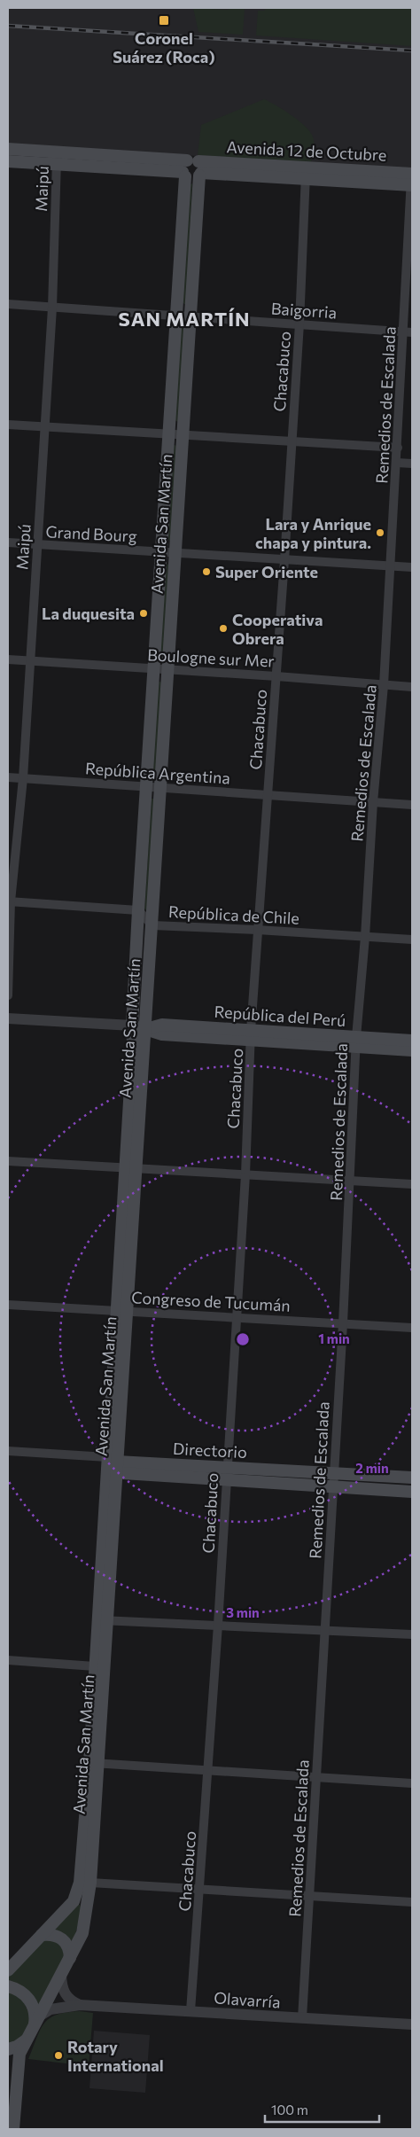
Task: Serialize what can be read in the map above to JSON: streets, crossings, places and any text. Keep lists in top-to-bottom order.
{
  "streets": {
    "main road": [
      "Avenida 12 de Octubre",
      "Avenida San Martín",
      "República del Perú",
      "Directorio"
    ],
    "street": [
      "Maipú",
      "Baigorria",
      "Chacabuco",
      "Remedios de Escalada",
      "Grand Bourg",
      "Boulogne sur Mer",
      "República Argentina",
      "República de Chile",
      "Congreso de Tucumán",
      "Olavarría"
    ]
  },
  "crossings": [
    ["Avenida 12 de Octubre", "Maipú"],
    ["Avenida 12 de Octubre", "Chacabuco"],
    ["Avenida 12 de Octubre", "Remedios de Escalada"],
    ["Avenida 12 de Octubre", "Avenida San Martín"],
    ["Maipú", "Baigorria"],
    ["Maipú", "Grand Bourg"],
    ["Maipú", "Boulogne sur Mer"],
    ["Maipú", "República Argentina"],
    ["Baigorria", "Chacabuco"],
    ["Baigorria", "Remedios de Escalada"],
    ["Baigorria", "Avenida San Martín"],
    ["Chacabuco", "Grand Bourg"],
    ["Chacabuco", "Boulogne sur Mer"],
    ["Chacabuco", "República Argentina"],
    ["Chacabuco", "República de Chile"],
    ["Chacabuco", "República del Perú"],
    ["Chacabuco", "Congreso de Tucumán"],
    ["Chacabuco", "Directorio"],
    ["Chacabuco", "Olavarría"],
    ["Remedios de Escalada", "Grand Bourg"],
    ["Remedios de Escalada", "Boulogne sur Mer"],
    ["Remedios de Escalada", "República Argentina"],
    ["Remedios de Escalada", "República de Chile"],
    ["Remedios de Escalada", "República del Perú"],
    ["Remedios de Escalada", "Congreso de Tucumán"],
    ["Remedios de Escalada", "Directorio"],
    ["Remedios de Escalada", "Olavarría"],
    ["Avenida San Martín", "Grand Bourg"],
    ["Avenida San Martín", "Boulogne sur Mer"],
    ["Avenida San Martín", "República Argentina"],
    ["Avenida San Martín", "República de Chile"],
    ["Avenida San Martín", "República del Perú"],
    ["Avenida San Martín", "Congreso de Tucumán"],
    ["Avenida San Martín", "Directorio"]
  ],
  "districts": ["SAN MARTÍN"],
  "places": {
    "transit": ["Coronel Suárez (Roca)"],
    "other": [
      "Lara y Anrique chapa y pintura.",
      "Super Oriente",
      "La duquesita",
      "Cooperativa Obrera",
      "Rotary International"
    ]
  },
  "scale_bar": "100 m",
  "rings": ["1 min", "2 min", "3 min"]
}
